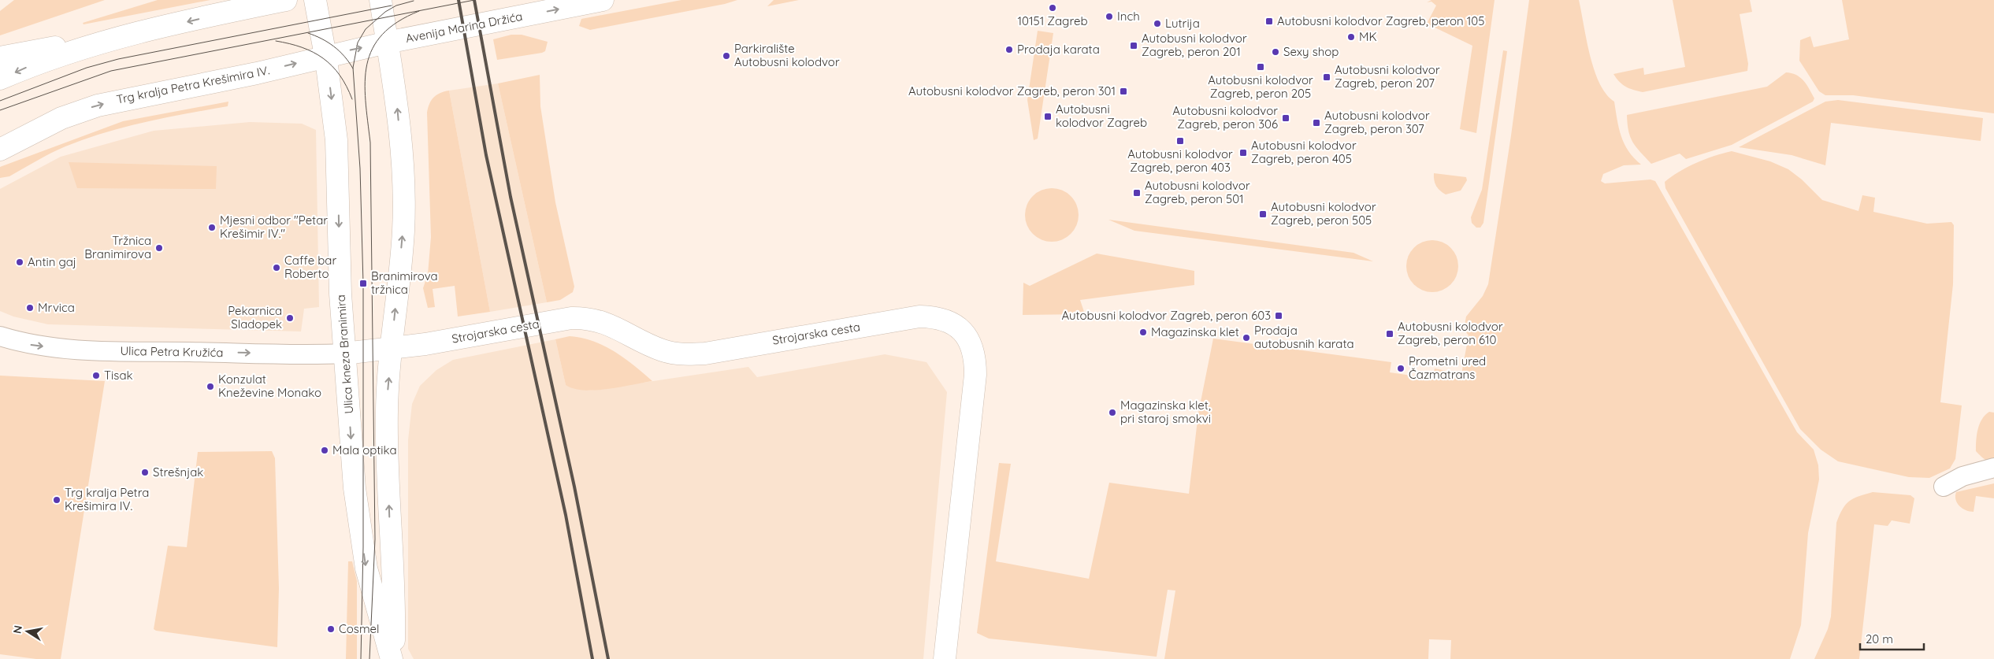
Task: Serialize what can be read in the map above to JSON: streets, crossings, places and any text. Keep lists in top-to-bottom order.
{
  "streets": {
    "main road": [
      "Avenija Marina Držića",
      "Trg kralja Petra Krešimira IV.",
      "Strojarska cesta",
      "Ulica kneza Branimira"
    ],
    "street": ["Ulica Petra Kružića"]
  },
  "crossings": [
    ["Avenija Marina Držića", "Trg kralja Petra Krešimira IV."],
    ["Avenija Marina Držića", "Ulica kneza Branimira"],
    ["Trg kralja Petra Krešimira IV.", "Ulica kneza Branimira"],
    ["Strojarska cesta", "Ulica Petra Kružića"],
    ["Strojarska cesta", "Ulica kneza Branimira"],
    ["Ulica Petra Kružića", "Ulica kneza Branimira"]
  ],
  "one_way": ["Avenija Marina Držića", "Ulica Petra Kružića"],
  "places": {
    "other": [
      "10151 Zagreb",
      "Inch",
      "Lutrija",
      "MK",
      "Prodaja karata",
      "Sexy shop",
      "Parkiralište Autobusni kolodvor",
      "Mjesni odbor \"Petar Krešimir IV.\"",
      "Tržnica Branimirova",
      "Antin gaj",
      "Caffe bar Roberto",
      "Mrvica",
      "Pekarnica Sladopek",
      "Magazinska klet",
      "Prodaja autobusnih karata",
      "Prometni ured Čazmatrans",
      "Tisak",
      "Konzulat Kneževine Monako",
      "Magazinska klet, pri staroj smokvi",
      "Mala optika",
      "Strešnjak",
      "Trg kralja Petra Krešimira IV.",
      "Cosmel"
    ],
    "transit": [
      "Autobusni kolodvor Zagreb, peron 105",
      "Autobusni kolodvor Zagreb, peron 201",
      "Autobusni kolodvor Zagreb, peron 205",
      "Autobusni kolodvor Zagreb, peron 207",
      "Autobusni kolodvor Zagreb, peron 301",
      "Autobusni kolodvor Zagreb",
      "Autobusni kolodvor Zagreb, peron 306",
      "Autobusni kolodvor Zagreb, peron 307",
      "Autobusni kolodvor Zagreb, peron 403",
      "Autobusni kolodvor Zagreb, peron 405",
      "Autobusni kolodvor Zagreb, peron 501",
      "Autobusni kolodvor Zagreb, peron 505",
      "Branimirova tržnica",
      "Autobusni kolodvor Zagreb, peron 603",
      "Autobusni kolodvor Zagreb, peron 610"
    ]
  },
  "scale_bar": "20 m",
  "north": "left"
}
